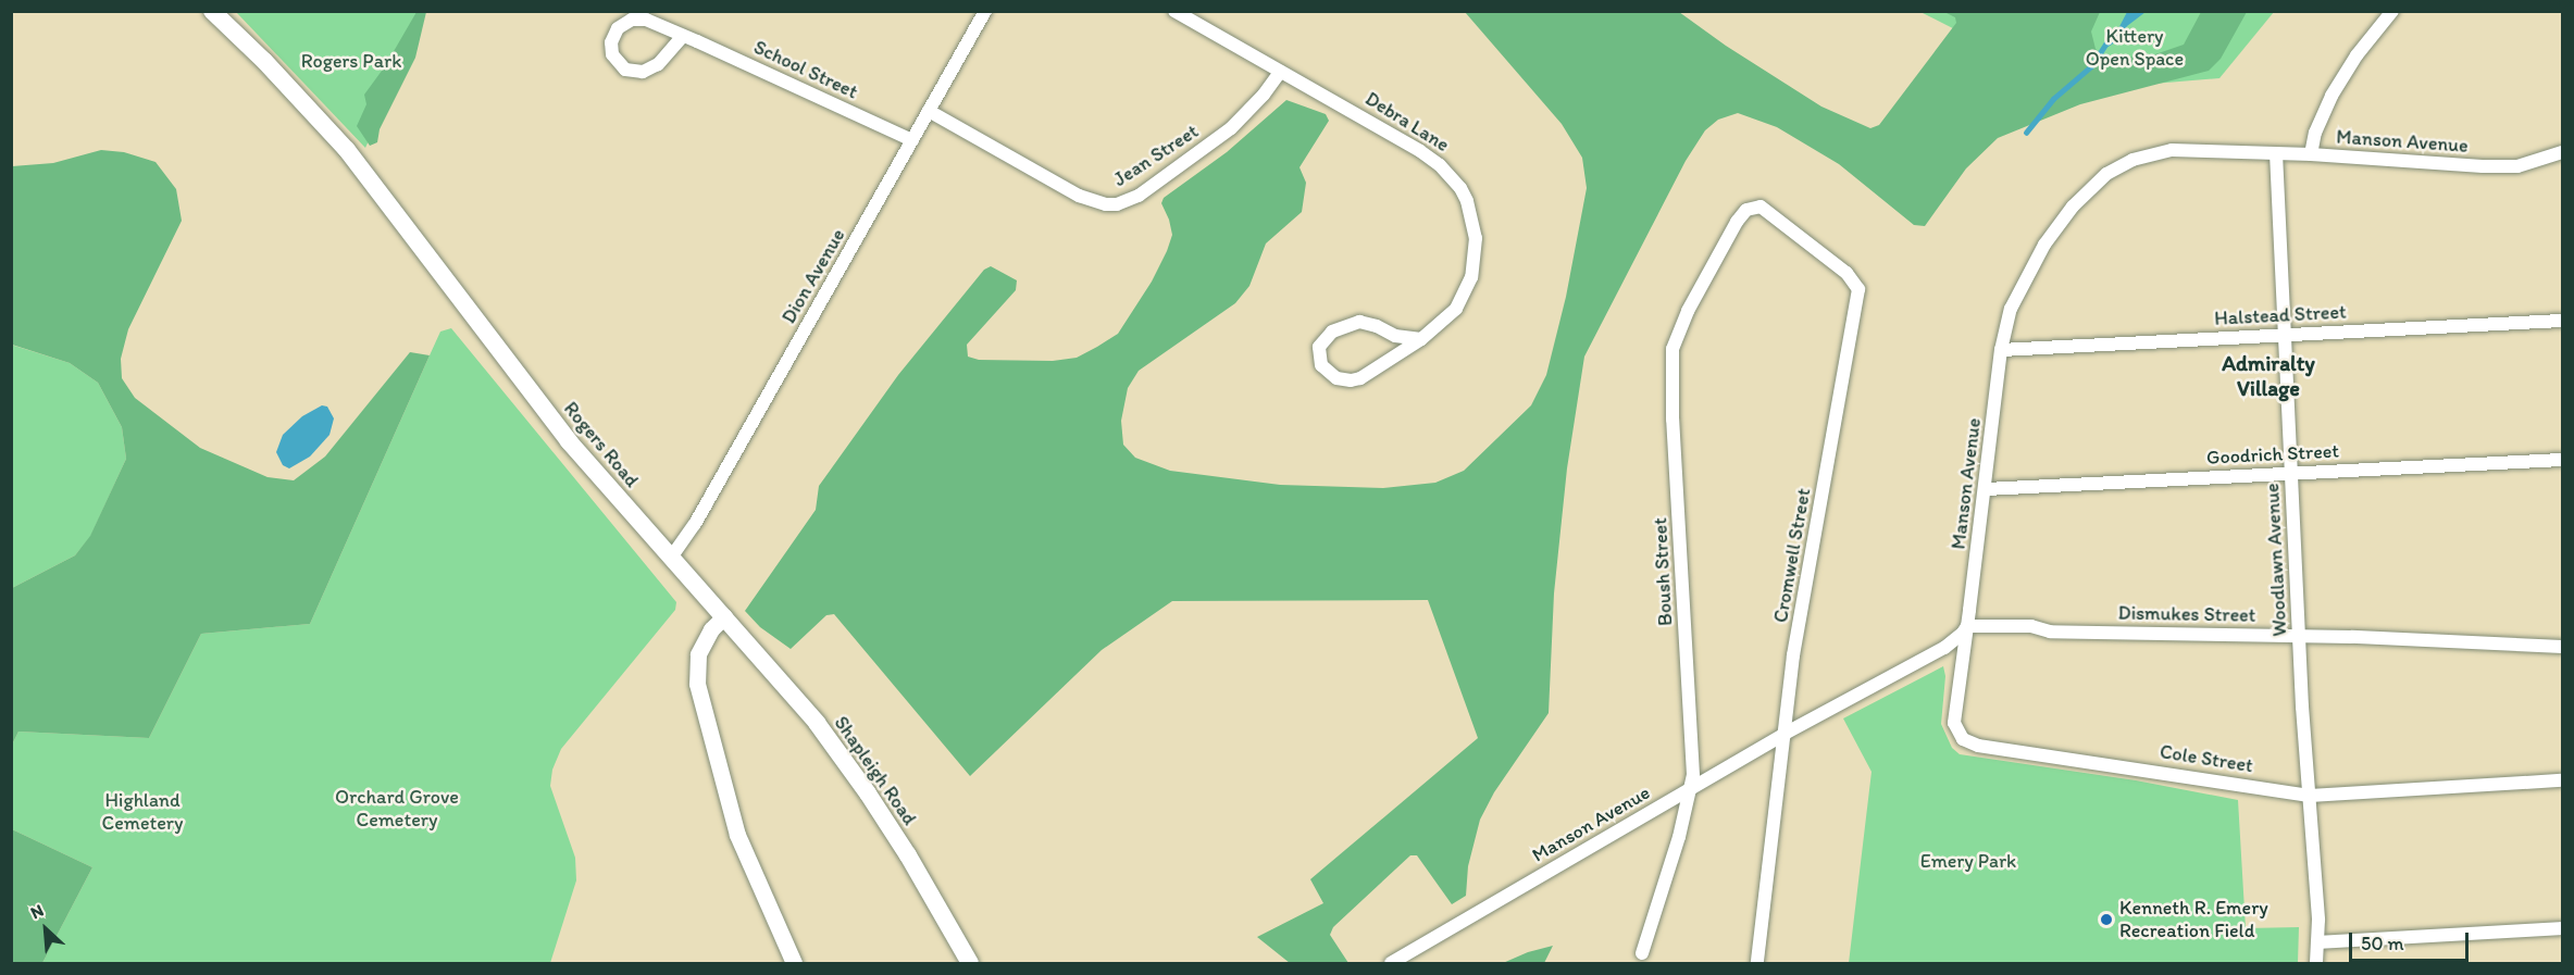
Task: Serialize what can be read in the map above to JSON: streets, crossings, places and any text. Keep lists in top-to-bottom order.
{
  "streets": {
    "main road": ["Rogers Road", "Shapleigh Road"],
    "street": [
      "School Street",
      "Debra Lane",
      "Manson Avenue",
      "Jean Street",
      "Dion Avenue",
      "Halstead Street",
      "Goodrich Street",
      "Cromwell Street",
      "Woodlawn Avenue",
      "Boush Street",
      "Dismukes Street",
      "Cole Street"
    ]
  },
  "crossings": [
    ["School Street", "Dion Avenue"],
    ["Debra Lane", "Jean Street"],
    ["Manson Avenue", "Halstead Street"],
    ["Manson Avenue", "Goodrich Street"],
    ["Manson Avenue", "Cromwell Street"],
    ["Manson Avenue", "Woodlawn Avenue"],
    ["Manson Avenue", "Boush Street"],
    ["Manson Avenue", "Dismukes Street"],
    ["Manson Avenue", "Cole Street"],
    ["Jean Street", "Dion Avenue"],
    ["Dion Avenue", "Rogers Road"],
    ["Halstead Street", "Woodlawn Avenue"],
    ["Rogers Road", "Shapleigh Road"],
    ["Goodrich Street", "Woodlawn Avenue"],
    ["Cromwell Street", "Boush Street"],
    ["Woodlawn Avenue", "Dismukes Street"],
    ["Woodlawn Avenue", "Cole Street"],
    ["Dismukes Street", "Cole Street"]
  ],
  "districts": ["Admiralty Village"],
  "parks": [
    "Kittery Open Space",
    "Rogers Park",
    "Orchard Grove Cemetery",
    "Highland Cemetery",
    "Emery Park"
  ],
  "places": ["Kenneth R. Emery Recreation Field"],
  "scale_bar": "50 m",
  "north": "top left"
}
